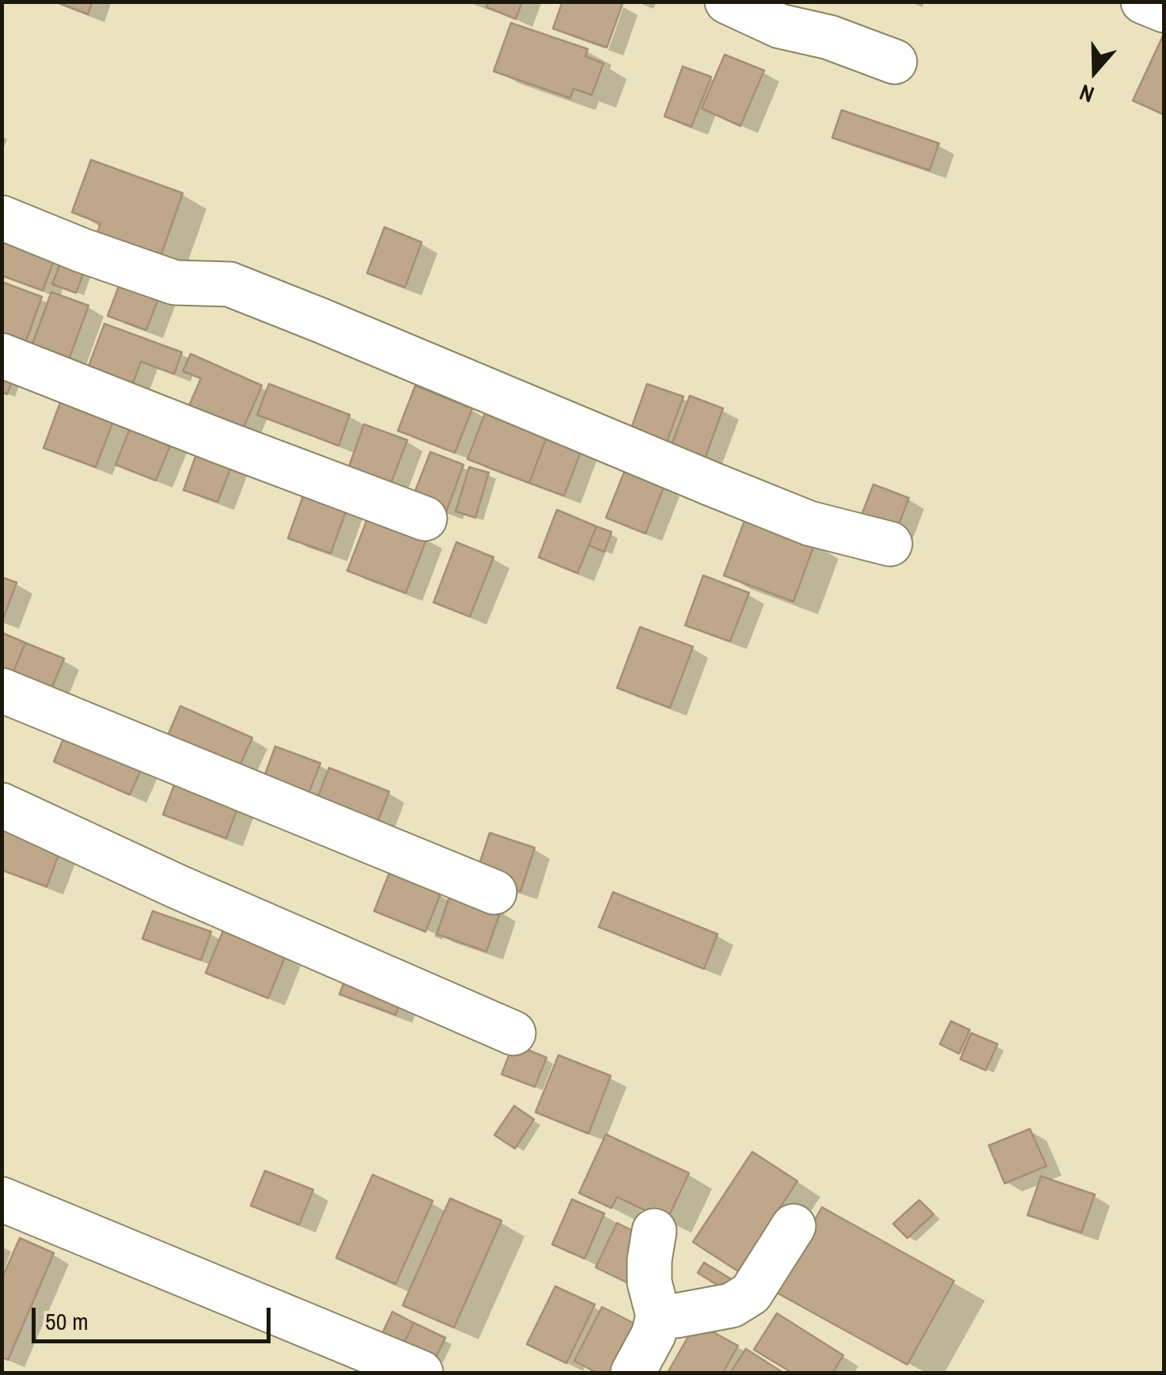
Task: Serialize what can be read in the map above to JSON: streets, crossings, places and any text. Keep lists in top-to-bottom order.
{
  "scale_bar": "50 m",
  "north": "bottom"
}
